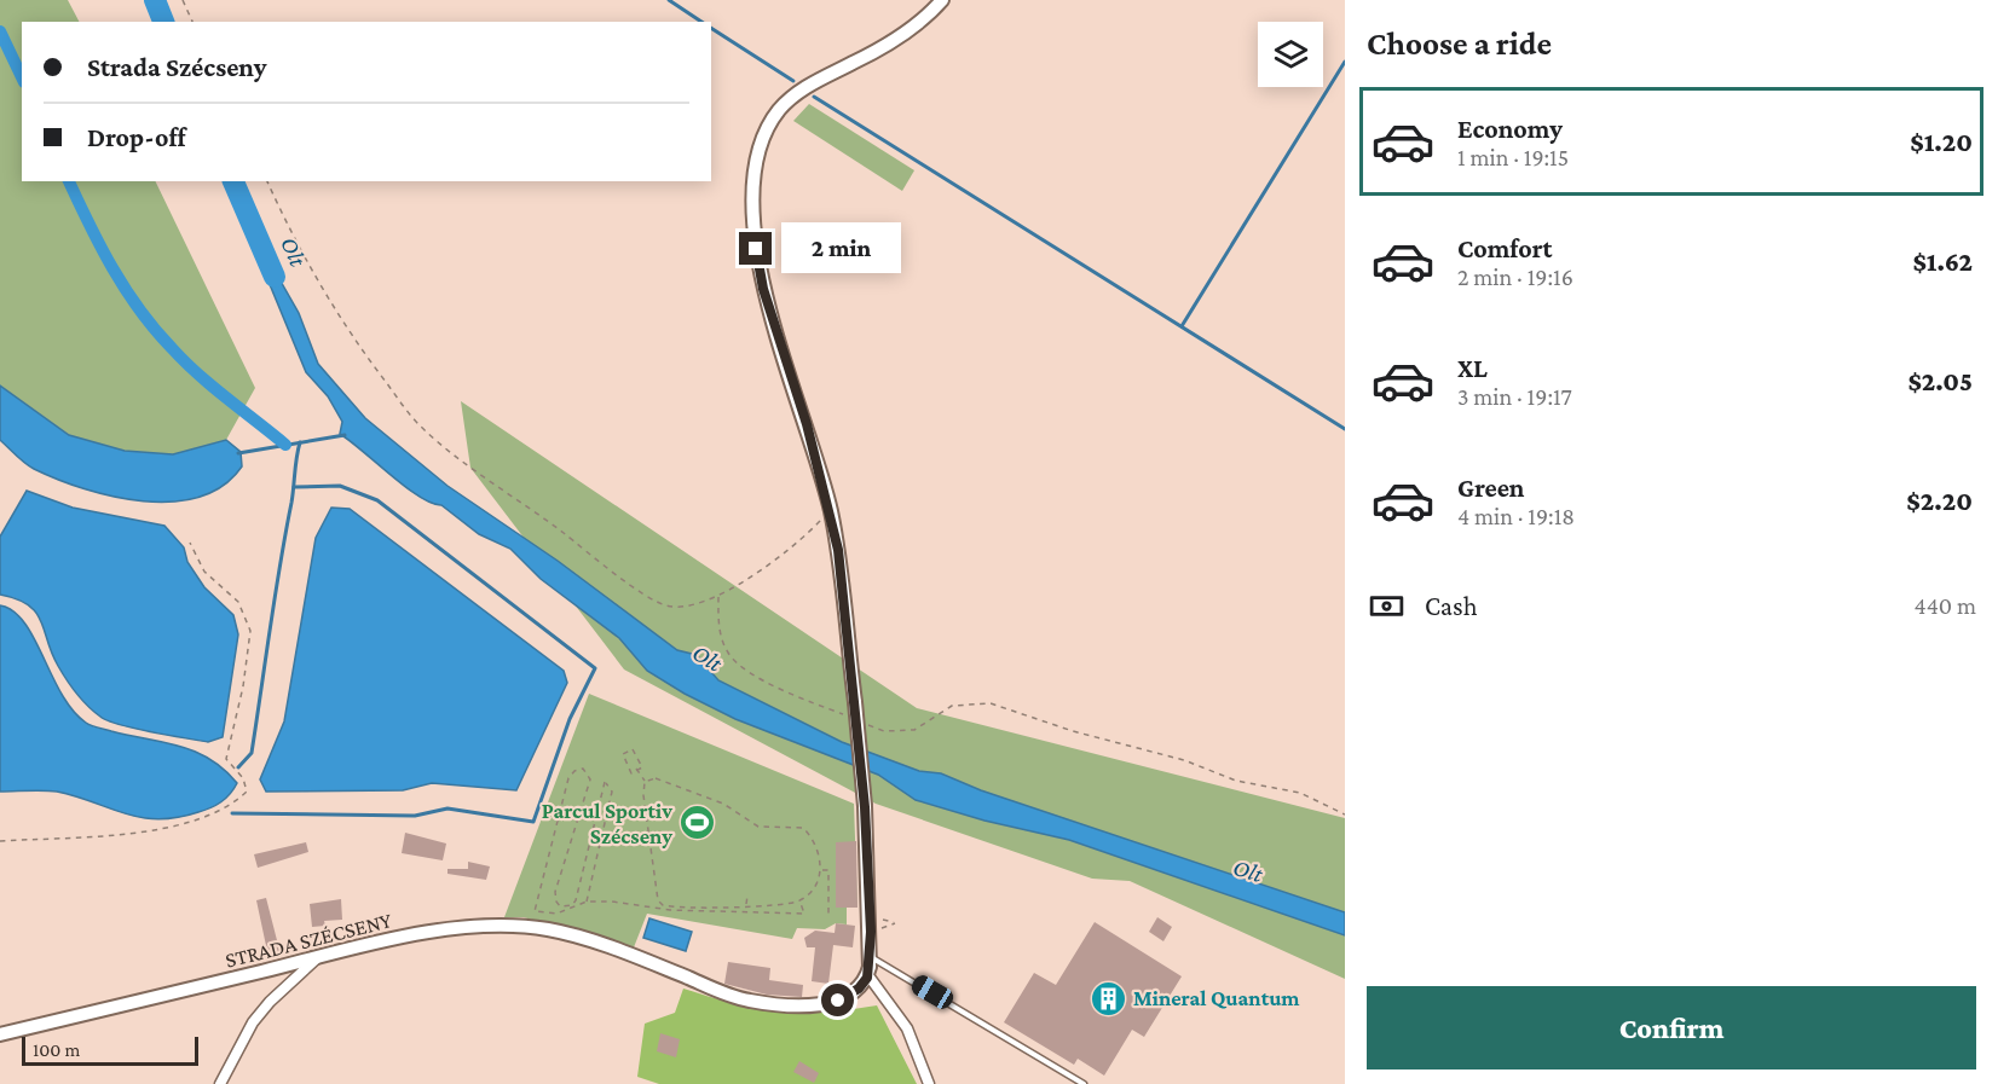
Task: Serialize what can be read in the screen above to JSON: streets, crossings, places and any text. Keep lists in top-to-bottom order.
{
  "streets": {
    "street": ["STRADA SZÉCSENY"]
  },
  "water": ["Olt"],
  "places": {
    "sports": ["Parcul Sportiv Szécseny"],
    "building": ["Mineral Quantum"]
  },
  "scale_bar": "100 m",
  "page": {
    "heading": "Choose a ride",
    "banner": ["Strada Szécseny", "Drop-off"],
    "list": [
      {
        "name": "Economy",
        "note": "1 min · 19:15",
        "value": "$1.20"
      },
      {
        "name": "Comfort",
        "note": "2 min · 19:16",
        "value": "$1.62"
      },
      {
        "name": "XL",
        "note": "3 min · 19:17",
        "value": "$2.05"
      },
      {
        "name": "Green",
        "note": "4 min · 19:18",
        "value": "$2.20"
      }
    ],
    "bubble": "2 min",
    "pay": ["Cash", "440 m"],
    "buttons": "Confirm",
    "scale": "100 m"
  }
}
